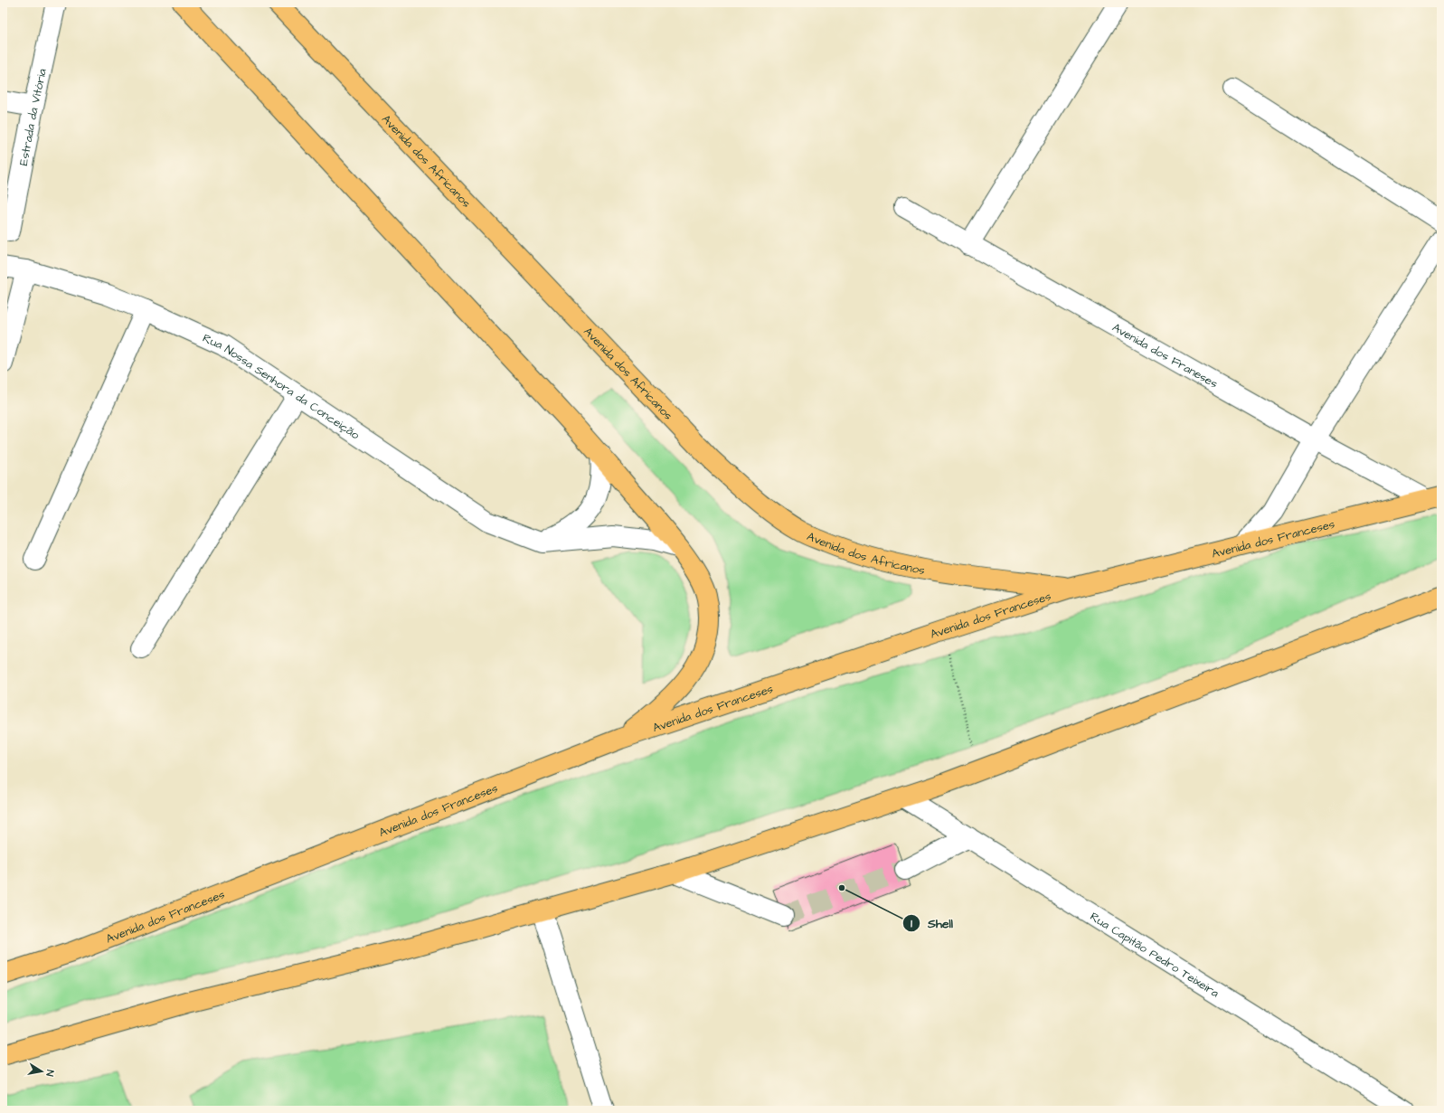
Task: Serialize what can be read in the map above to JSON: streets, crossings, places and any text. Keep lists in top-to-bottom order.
{
  "streets": {
    "main road": ["Avenida dos Africanos", "Avenida dos Franceses"],
    "street": [
      "Estrada da Vitória",
      "Avenida dos Franeses",
      "Rua Nossa Senhora da Conceição",
      "Rua Capitão Pedro Teixeira"
    ]
  },
  "crossings": [
    ["Avenida dos Africanos", "Avenida dos Franceses"],
    ["Avenida dos Franeses", "Avenida dos Franceses"]
  ],
  "places": ["Shell"],
  "north": "right"
}
